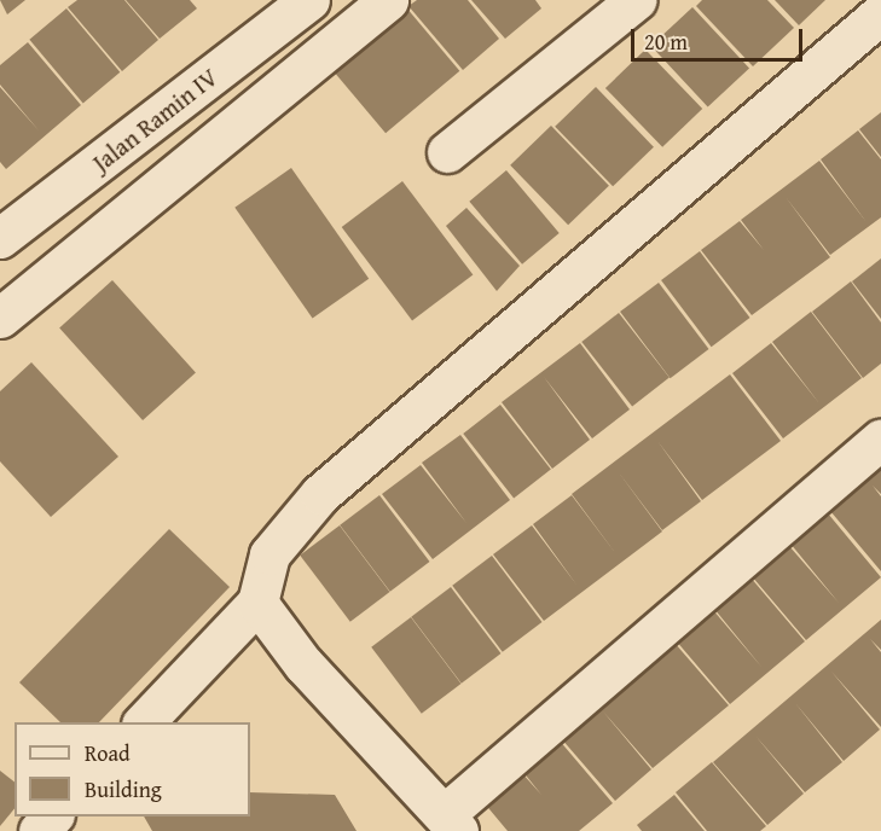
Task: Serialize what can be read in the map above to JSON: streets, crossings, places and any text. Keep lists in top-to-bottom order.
{
  "streets": {
    "street": ["Jalan Ramin IV"]
  },
  "legend": ["Road", "Building"],
  "scale_bar": "20 m"
}
